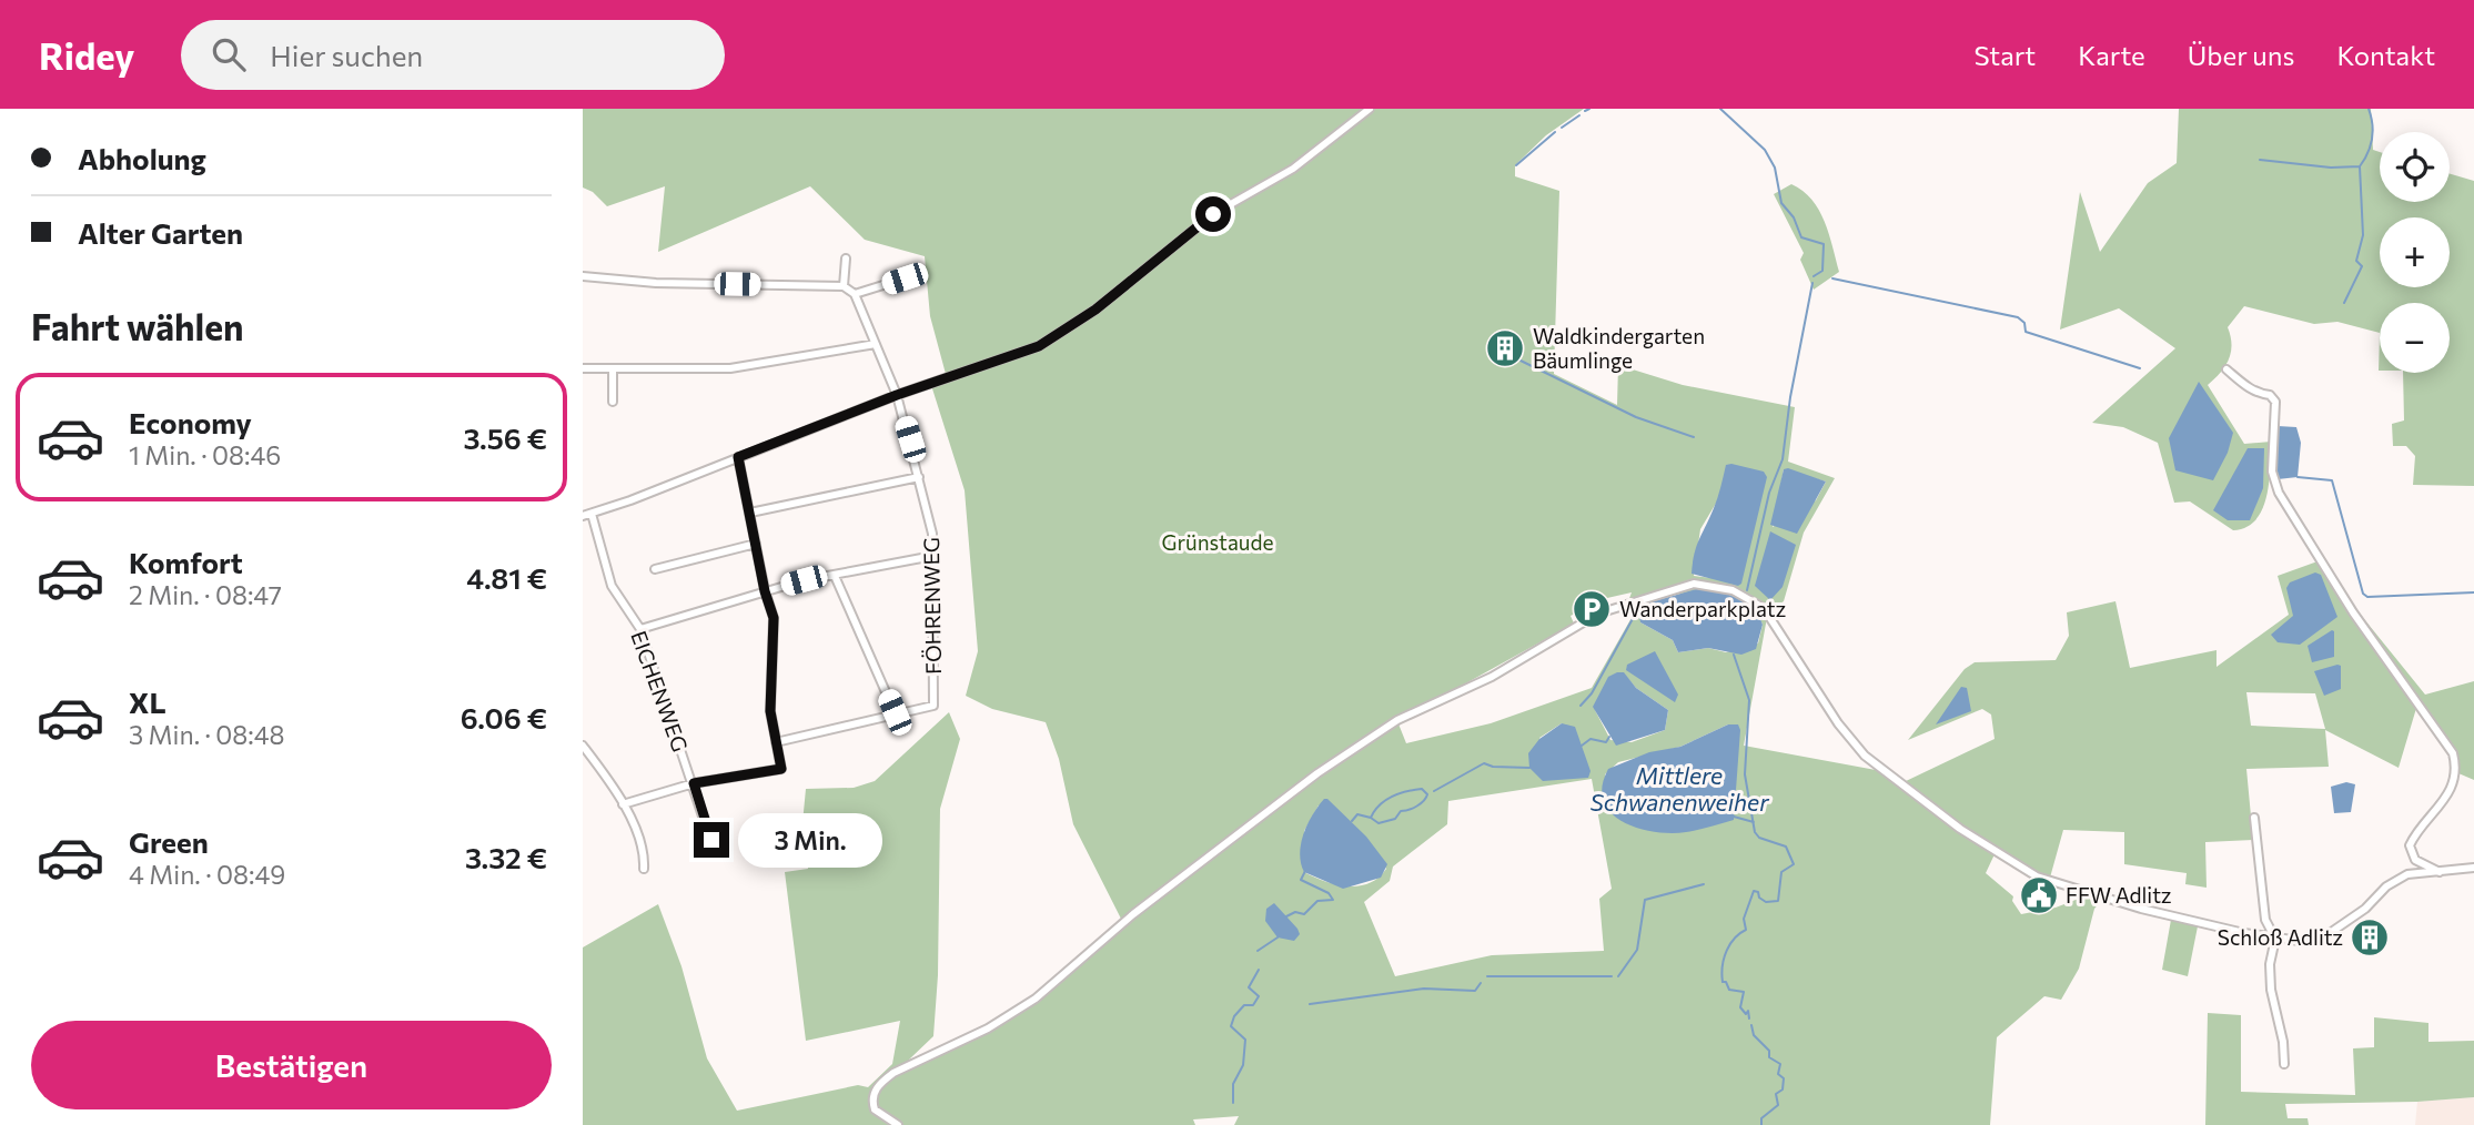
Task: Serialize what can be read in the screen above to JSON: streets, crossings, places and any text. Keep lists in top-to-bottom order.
{
  "streets": {
    "street": ["FÖHRENWEG", "EICHENWEG"]
  },
  "water": ["Mittlere Schwanenweiher"],
  "parks": ["Grünstaude"],
  "places": {
    "building": ["Waldkindergarten Bäumlinge", "Schloß Adlitz"],
    "parking": ["Wanderparkplatz"],
    "public building": ["FFW Adlitz"]
  },
  "page": {
    "header": "Ridey",
    "search": "Hier suchen",
    "nav": [
      "Start",
      "Karte",
      "Über uns",
      "Kontakt"
    ],
    "banner": ["Abholung", "Alter Garten"],
    "map_buttons": ["+", "−"],
    "heading": "Fahrt wählen",
    "list": [
      {
        "name": "Economy",
        "note": "1 Min. · 08:46",
        "value": "3.56 €"
      },
      {
        "name": "Komfort",
        "note": "2 Min. · 08:47",
        "value": "4.81 €"
      },
      {
        "name": "XL",
        "note": "3 Min. · 08:48",
        "value": "6.06 €"
      },
      {
        "name": "Green",
        "note": "4 Min. · 08:49",
        "value": "3.32 €"
      }
    ],
    "bubble": "3 Min.",
    "buttons": "Bestätigen"
  }
}
